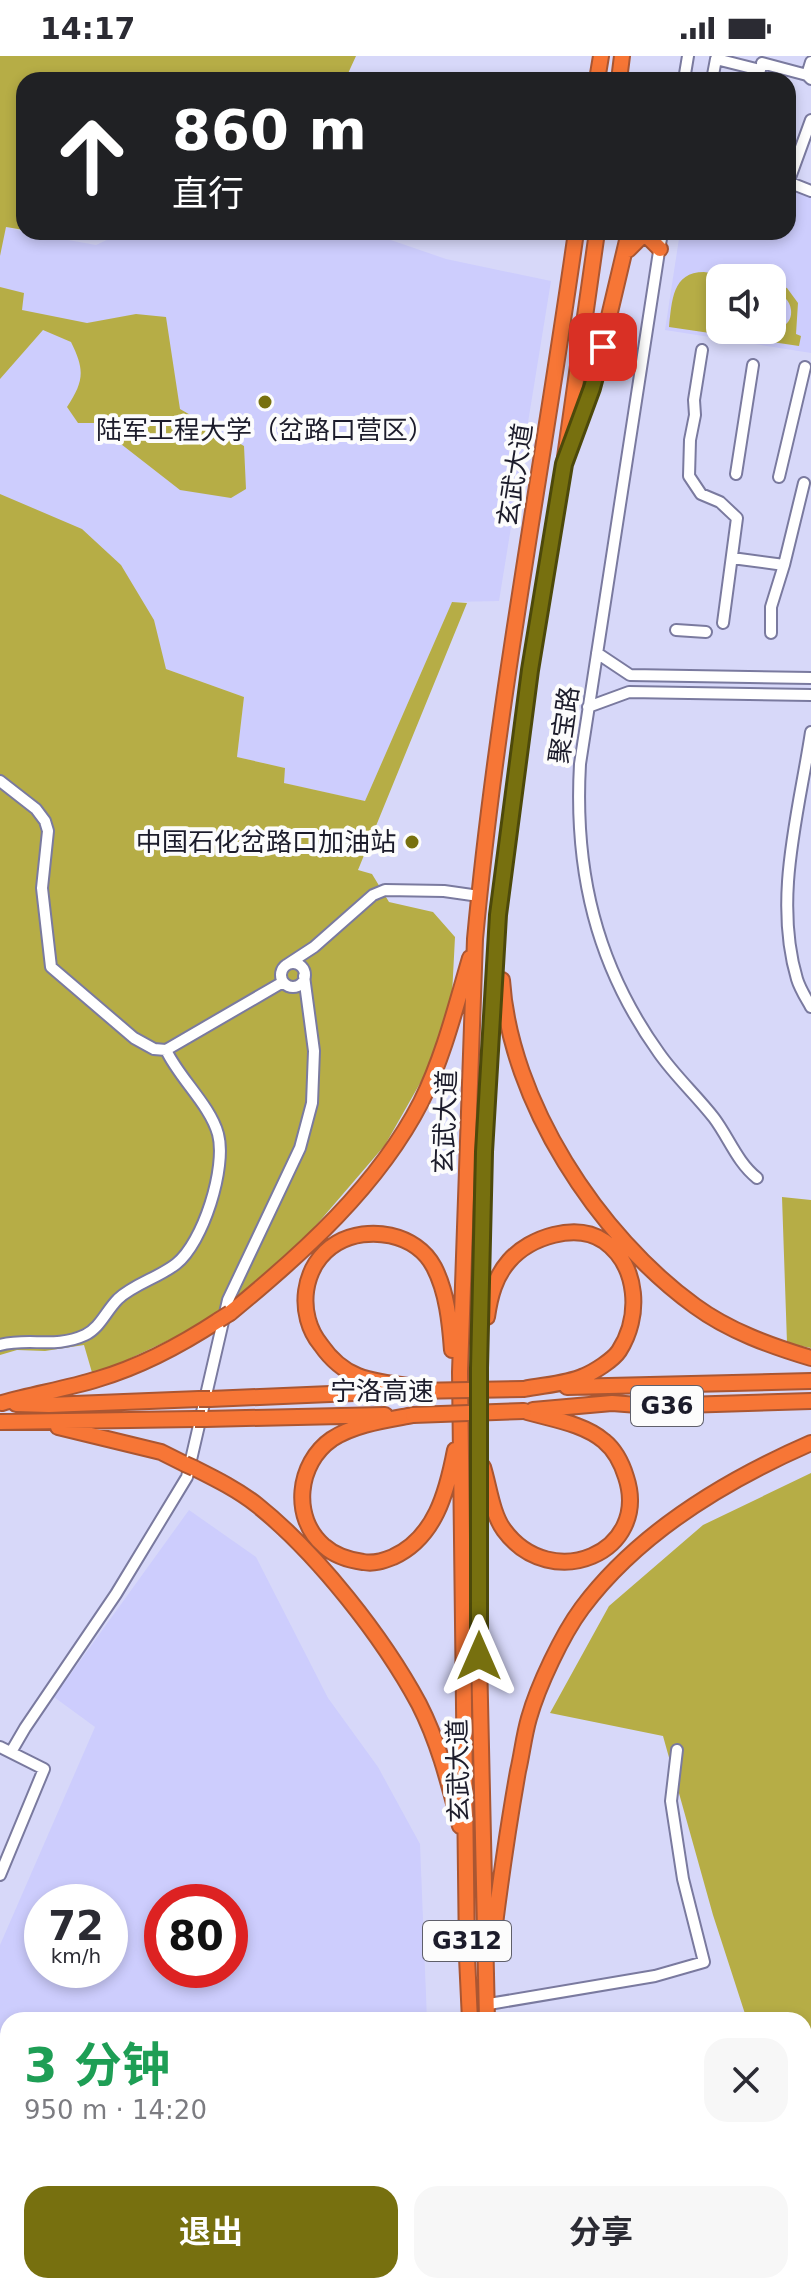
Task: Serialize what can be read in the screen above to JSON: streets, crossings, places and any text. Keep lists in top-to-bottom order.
{
  "streets": {
    "highway": [
      "玄武大道",
      "宁洛高速",
      "G36",
      "G312"
    ],
    "street": ["聚宝路"]
  },
  "places": ["陆军工程大学（岔路口营区）", "中国石化岔路口加油站"],
  "page": {
    "status": "14:17",
    "turn": ["860 m", "直行"],
    "speed": "72 km/h",
    "limit": "80",
    "heading": ["3 分钟", "950 m · 14:20"],
    "buttons": ["退出", "分享"]
  }
}
